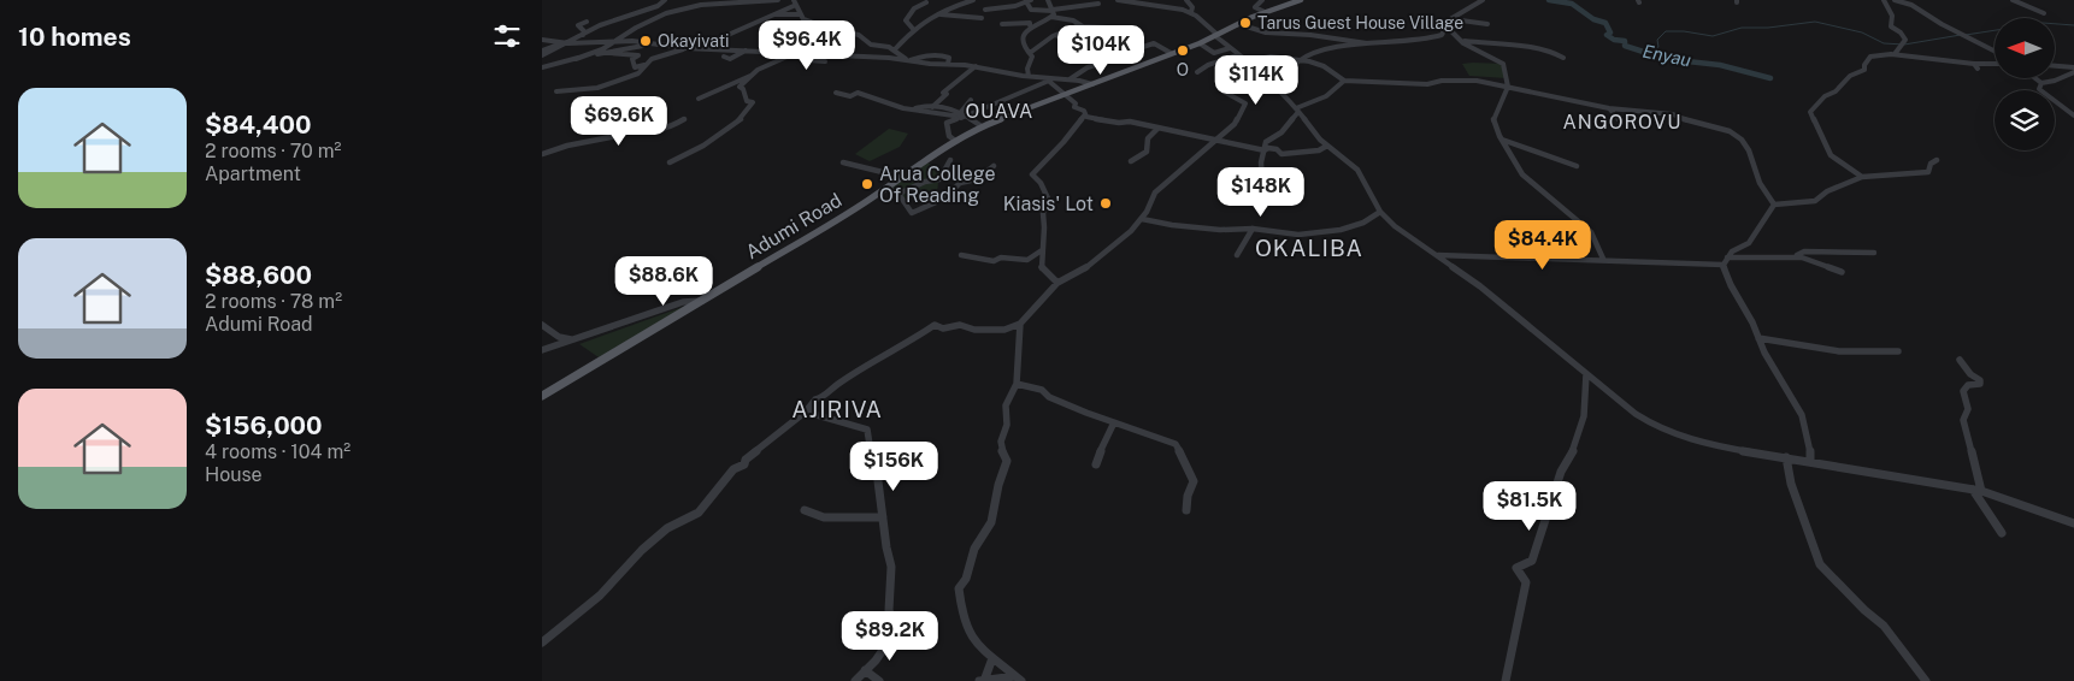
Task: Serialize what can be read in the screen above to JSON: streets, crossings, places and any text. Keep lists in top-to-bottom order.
{
  "streets": {
    "main road": ["Adumi Road"]
  },
  "districts": [
    "OUAVA",
    "ANGOROVU",
    "OKALIBA",
    "AJIRIVA"
  ],
  "water": ["Enyau"],
  "places": [
    "Tarus Guest House Village",
    "Okayivati",
    "O",
    "Arua College Of Reading",
    "Kiasis' Lot"
  ],
  "north": "left",
  "page": {
    "heading": "10 homes",
    "price": [
      "$96.4K",
      "$104K",
      "$114K",
      "$69.6K",
      "$148K",
      "$84.4K",
      "$88.6K",
      "$156K",
      "$81.5K",
      "$89.2K"
    ],
    "list": [
      {
        "name": "$84,400",
        "note": "2 rooms · 70 m² · Apartment"
      },
      {
        "name": "$88,600",
        "note": "2 rooms · 78 m² · Adumi Road"
      },
      {
        "name": "$156,000",
        "note": "4 rooms · 104 m² · House"
      }
    ]
  }
}
